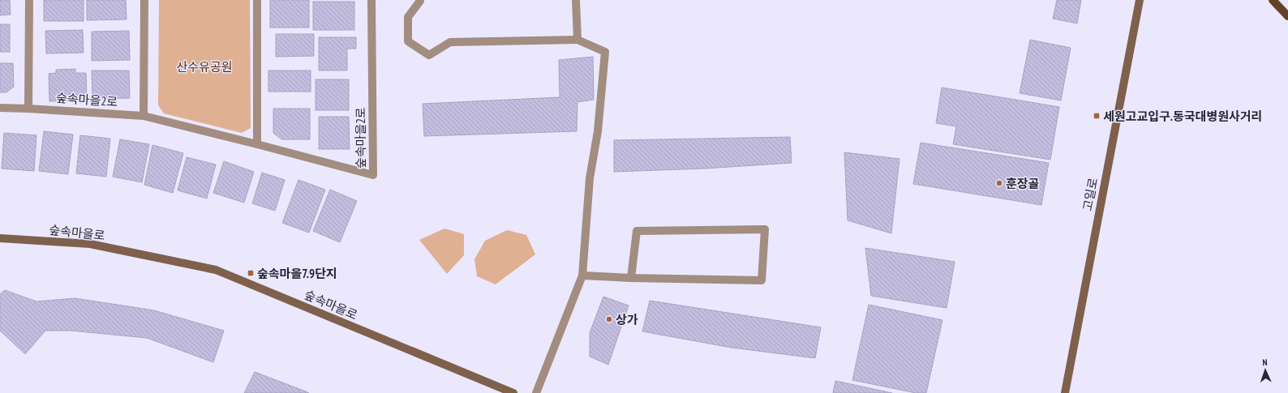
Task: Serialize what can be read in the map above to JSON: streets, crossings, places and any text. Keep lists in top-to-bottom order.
{
  "streets": {
    "main road": ["고일로", "숲속마을로"],
    "street": ["숲속마을2로"]
  },
  "parks": ["산수유공원"],
  "places": {
    "transit": ["세원고교입구.동국대병원사거리", "숲속마을7.9단지"],
    "other": ["훈장골", "상가"]
  },
  "north": "top"
}
